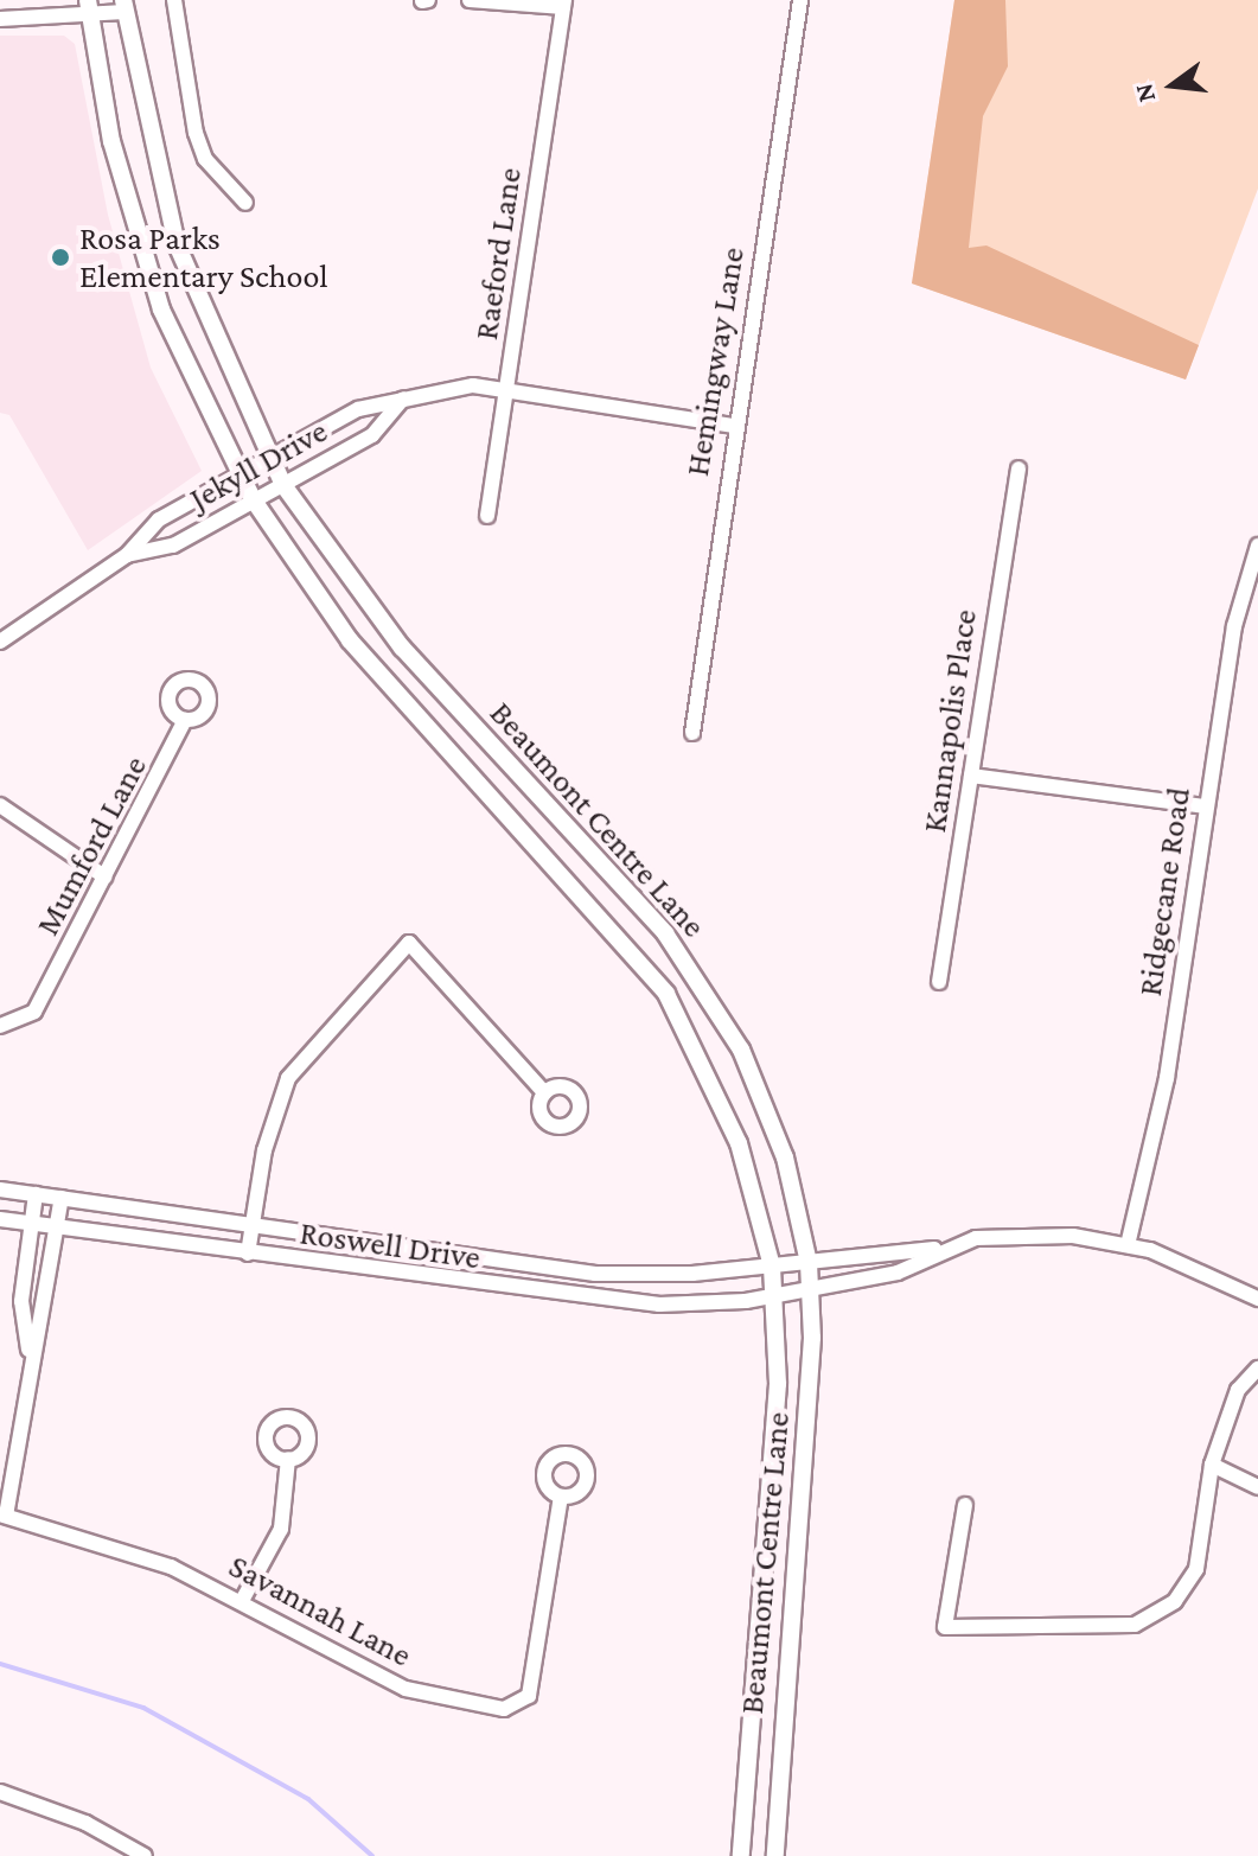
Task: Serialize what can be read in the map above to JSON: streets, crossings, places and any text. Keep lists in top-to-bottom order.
{
  "streets": {
    "street": [
      "Raeford Lane",
      "Hemingway Lane",
      "Jekyll Drive",
      "Kannapolis Place",
      "Beaumont Centre Lane",
      "Mumford Lane",
      "Ridgecane Road",
      "Roswell Drive",
      "Savannah Lane"
    ]
  },
  "crossings": [
    ["Raeford Lane", "Jekyll Drive"],
    ["Hemingway Lane", "Jekyll Drive"],
    ["Jekyll Drive", "Beaumont Centre Lane"],
    ["Beaumont Centre Lane", "Roswell Drive"],
    ["Ridgecane Road", "Roswell Drive"]
  ],
  "places": ["Rosa Parks Elementary School"],
  "north": "left"
}
